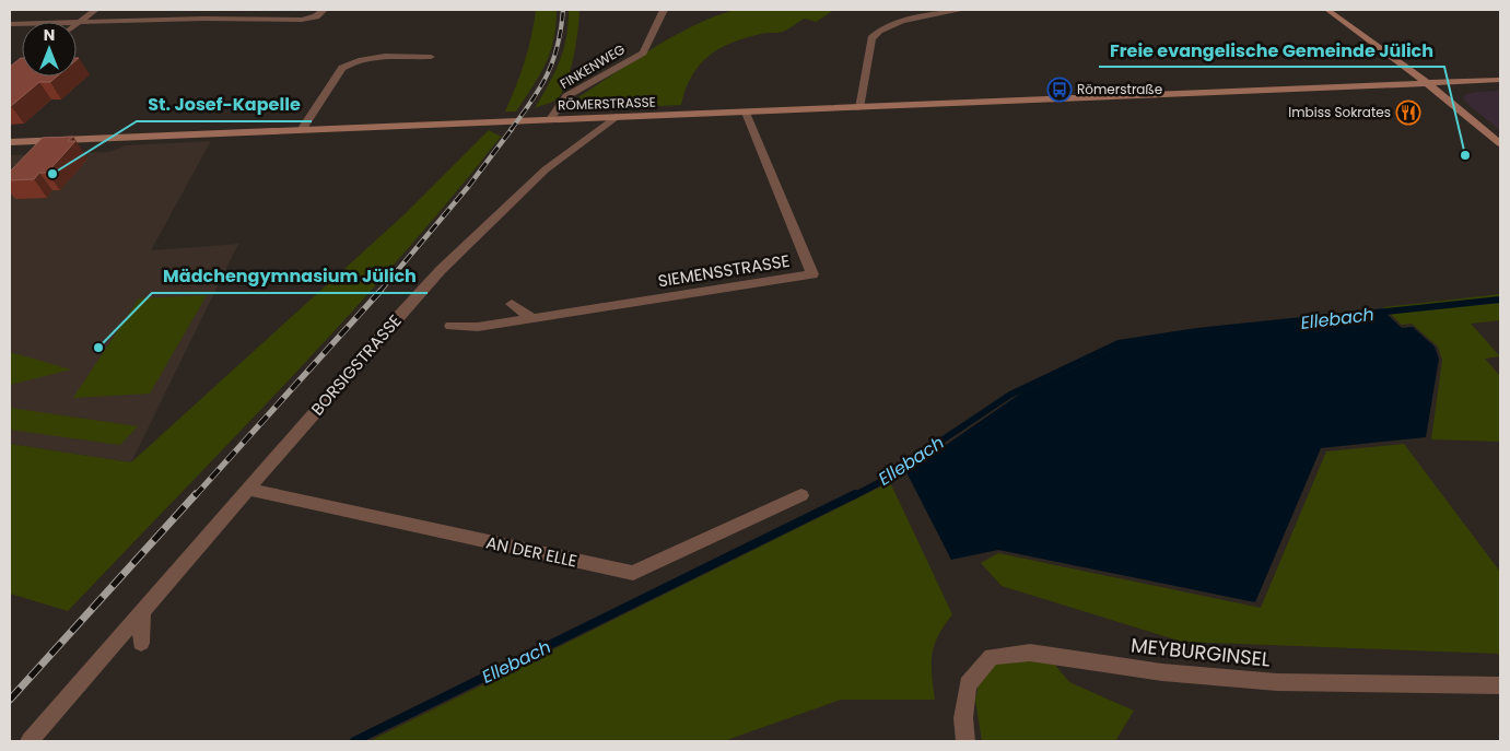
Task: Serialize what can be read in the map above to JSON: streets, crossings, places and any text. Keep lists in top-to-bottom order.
{
  "streets": {
    "main road": ["RÖMERSTRASSE"],
    "street": [
      "FINKENWEG",
      "SIEMENSSTRASSE",
      "BORSIGSTRASSE",
      "AN DER ELLE",
      "MEYBURGINSEL"
    ]
  },
  "crossings": [
    ["FINKENWEG", "RÖMERSTRASSE"],
    ["RÖMERSTRASSE", "SIEMENSSTRASSE"],
    ["RÖMERSTRASSE", "BORSIGSTRASSE"],
    ["BORSIGSTRASSE", "AN DER ELLE"]
  ],
  "water": ["Ellebach"],
  "places": {
    "bus stop": ["Römerstraße"],
    "restaurant": ["Imbiss Sokrates"],
    "other": ["Freie evangelische Gemeinde Jülich", "St. Josef-Kapelle", "Mädchengymnasium Jülich"]
  },
  "north": "top"
}
